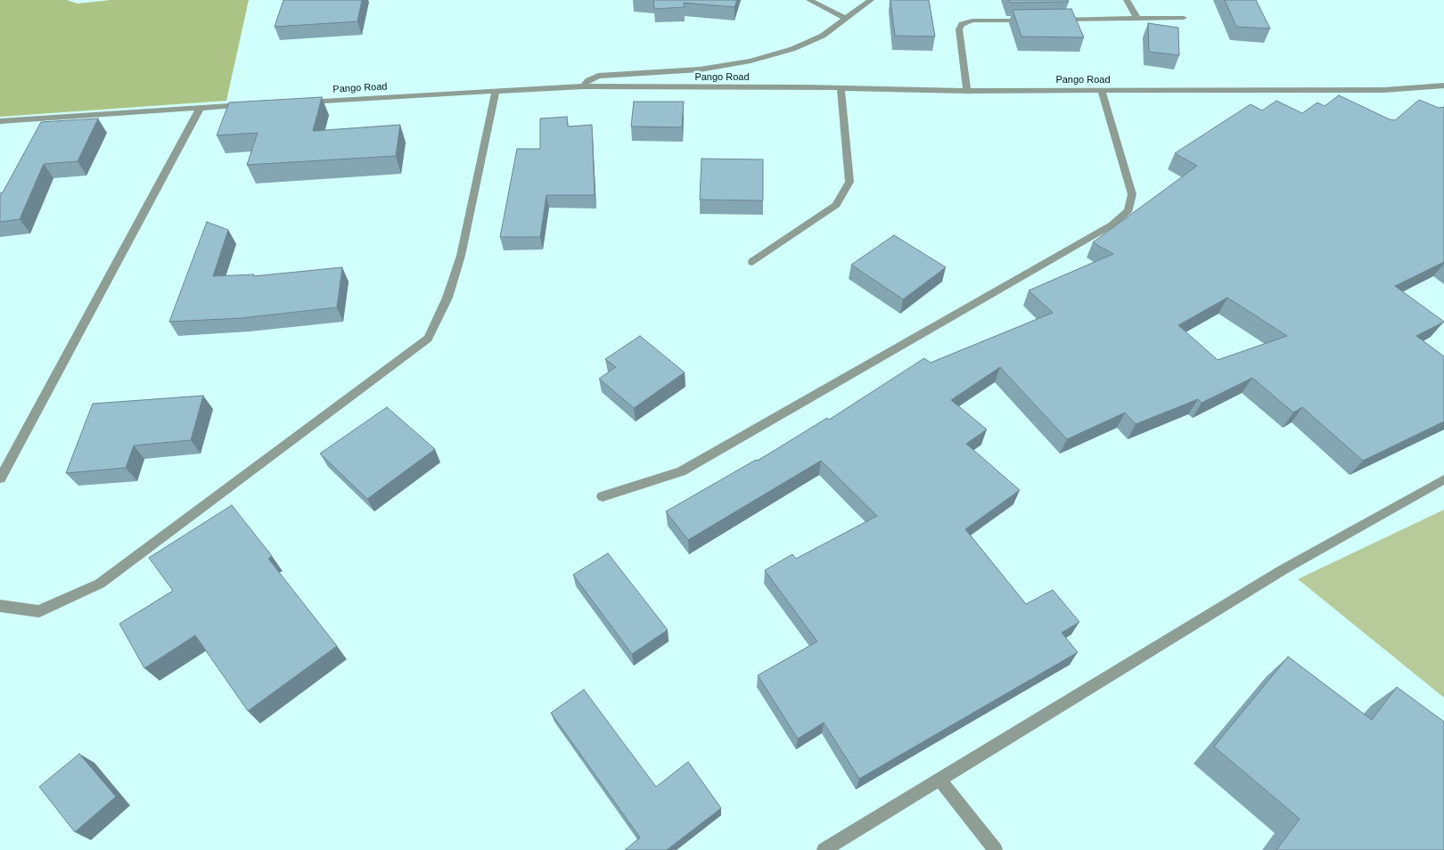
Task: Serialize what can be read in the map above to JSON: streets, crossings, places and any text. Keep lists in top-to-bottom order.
{
  "streets": {
    "street": ["Pango Road"]
  }
}
